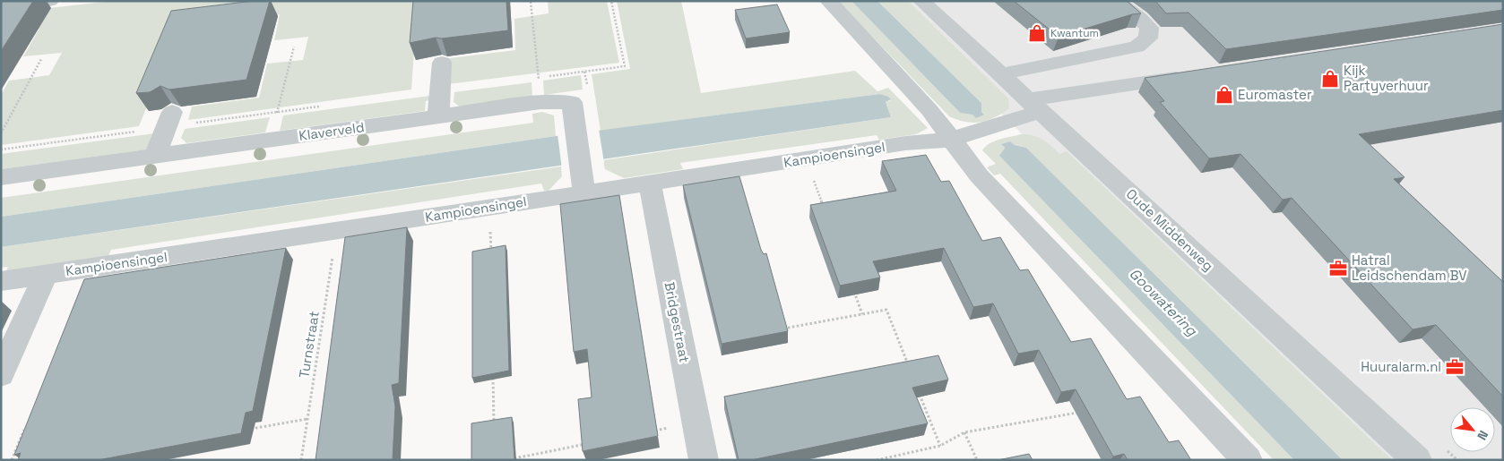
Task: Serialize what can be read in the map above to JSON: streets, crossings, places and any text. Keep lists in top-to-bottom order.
{
  "streets": {
    "street": [
      "Klaverveld",
      "Kampioensingel",
      "Oude Middenweg",
      "Bridgestraat"
    ],
    "path": ["Turnstraat"]
  },
  "crossings": [
    ["Klaverveld", "Kampioensingel"],
    ["Kampioensingel", "Oude Middenweg"],
    ["Kampioensingel", "Bridgestraat"],
    ["Kampioensingel", "Turnstraat"]
  ],
  "water": ["Goowatering"],
  "places": {
    "shop": ["Kwantum", "Kijk Partyverhuur", "Euromaster"],
    "office": ["Hatral Leidschendam BV", "Huuralarm.nl"]
  },
  "north": "bottom right"
}
